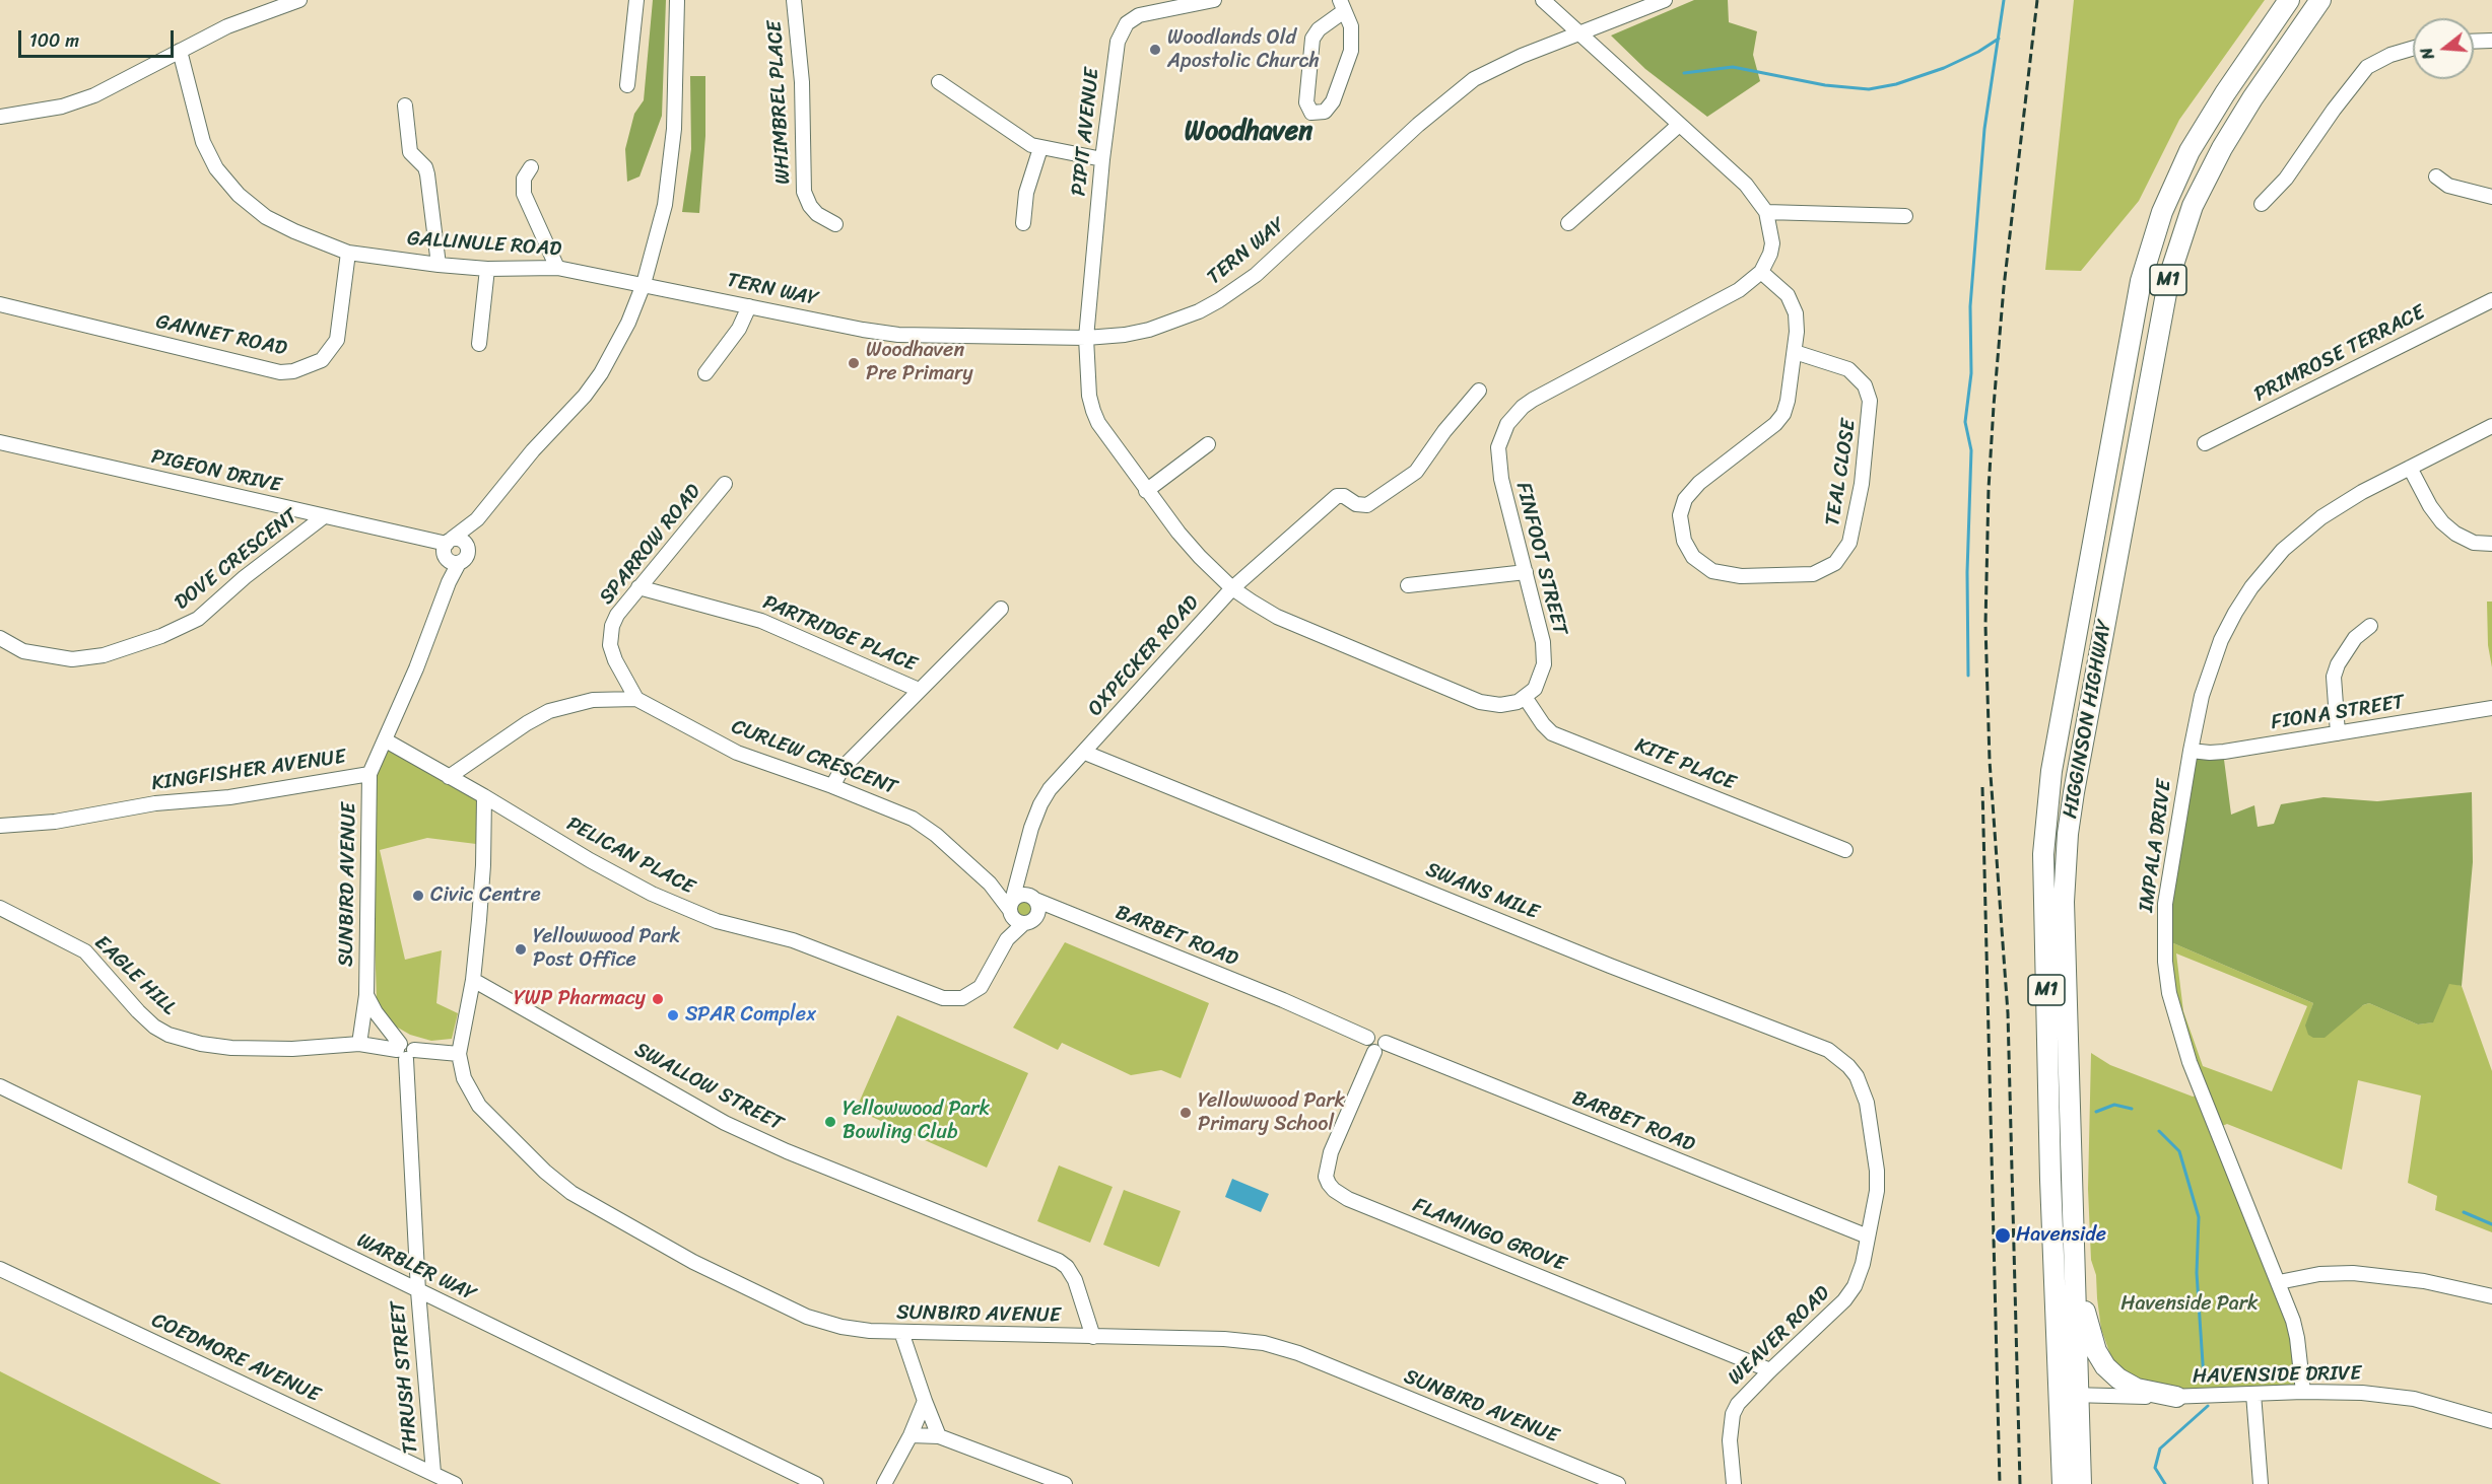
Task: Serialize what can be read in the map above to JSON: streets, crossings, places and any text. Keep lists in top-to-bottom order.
{
  "streets": {
    "highway": ["M1", "HIGGINSON HIGHWAY"],
    "street": [
      "WHIMBREL PLACE",
      "PIPIT AVENUE",
      "GALLINULE ROAD",
      "TERN WAY",
      "GANNET ROAD",
      "PRIMROSE TERRACE",
      "PIGEON DRIVE",
      "TEAL CLOSE",
      "SPARROW ROAD",
      "FINFOOT STREET",
      "DOVE CRESCENT",
      "PARTRIDGE PLACE",
      "OXPECKER ROAD",
      "FIONA STREET",
      "CURLEW CRESCENT",
      "KITE PLACE",
      "KINGFISHER AVENUE",
      "IMPALA DRIVE",
      "PELICAN PLACE",
      "SUNBIRD AVENUE",
      "SWANS MILE",
      "BARBET ROAD",
      "EAGLE HILL",
      "SWALLOW STREET",
      "FLAMINGO GROVE",
      "WARBLER WAY",
      "WEAVER ROAD",
      "COEDMORE AVENUE",
      "HAVENSIDE DRIVE",
      "THRUSH STREET"
    ]
  },
  "crossings": [
    ["PIPIT AVENUE", "TERN WAY"],
    ["GALLINULE ROAD", "TERN WAY"],
    ["GALLINULE ROAD", "GANNET ROAD"],
    ["TERN WAY", "FINFOOT STREET"],
    ["PIGEON DRIVE", "DOVE CRESCENT"],
    ["PIGEON DRIVE", "KINGFISHER AVENUE"],
    ["TEAL CLOSE", "FINFOOT STREET"],
    ["SPARROW ROAD", "PARTRIDGE PLACE"],
    ["SPARROW ROAD", "CURLEW CRESCENT"],
    ["FINFOOT STREET", "KITE PLACE"],
    ["OXPECKER ROAD", "CURLEW CRESCENT"],
    ["OXPECKER ROAD", "SWANS MILE"],
    ["OXPECKER ROAD", "BARBET ROAD"],
    ["FIONA STREET", "IMPALA DRIVE"],
    ["HIGGINSON HIGHWAY", "HAVENSIDE DRIVE"],
    ["CURLEW CRESCENT", "PELICAN PLACE"],
    ["CURLEW CRESCENT", "BARBET ROAD"],
    ["KINGFISHER AVENUE", "PELICAN PLACE"],
    ["KINGFISHER AVENUE", "SUNBIRD AVENUE"],
    ["IMPALA DRIVE", "HAVENSIDE DRIVE"],
    ["SUNBIRD AVENUE", "EAGLE HILL"],
    ["SUNBIRD AVENUE", "SWALLOW STREET"],
    ["SUNBIRD AVENUE", "THRUSH STREET"],
    ["SWANS MILE", "WEAVER ROAD"],
    ["BARBET ROAD", "FLAMINGO GROVE"],
    ["BARBET ROAD", "WEAVER ROAD"],
    ["FLAMINGO GROVE", "WEAVER ROAD"],
    ["WARBLER WAY", "THRUSH STREET"],
    ["COEDMORE AVENUE", "THRUSH STREET"]
  ],
  "districts": ["Woodhaven"],
  "parks": ["Havenside Park"],
  "places": [
    "Woodlands Old Apostolic Church",
    "Woodhaven Pre Primary",
    "Civic Centre",
    "Yellowwood Park Post Office",
    "YWP Pharmacy",
    "SPAR Complex",
    "Yellowwood Park Primary School",
    "Yellowwood Park Bowling Club",
    "Havenside"
  ],
  "scale_bar": "100 m",
  "north": "left"
}
